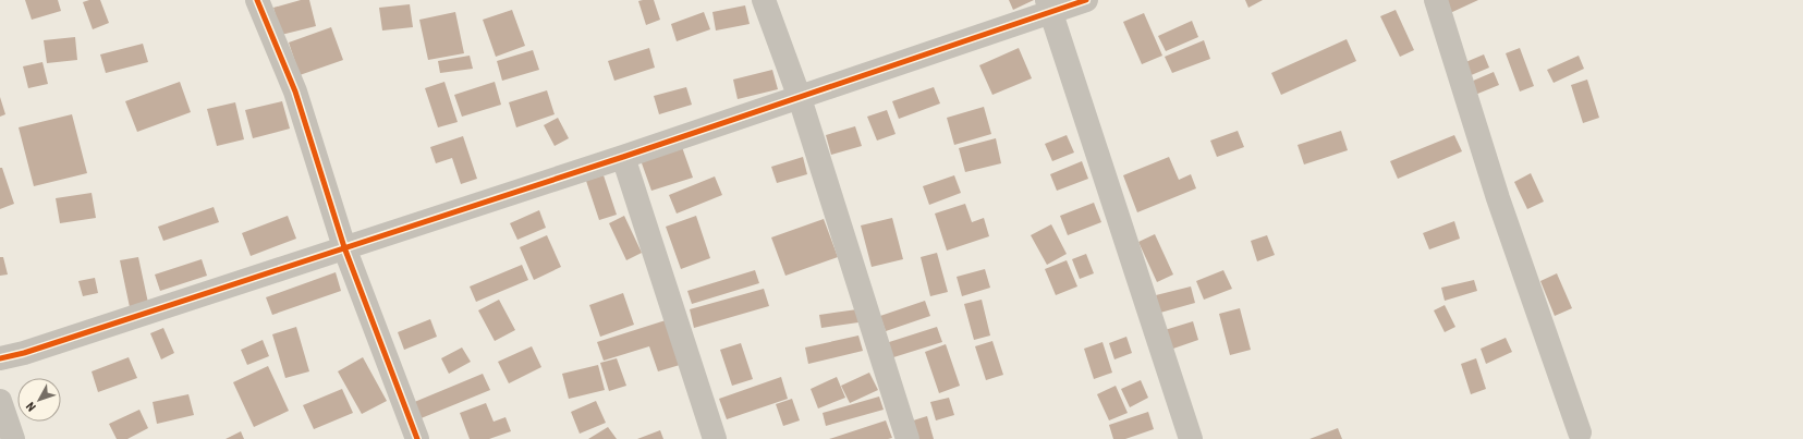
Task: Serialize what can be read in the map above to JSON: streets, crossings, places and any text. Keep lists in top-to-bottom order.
{
  "north": "bottom left"
}
